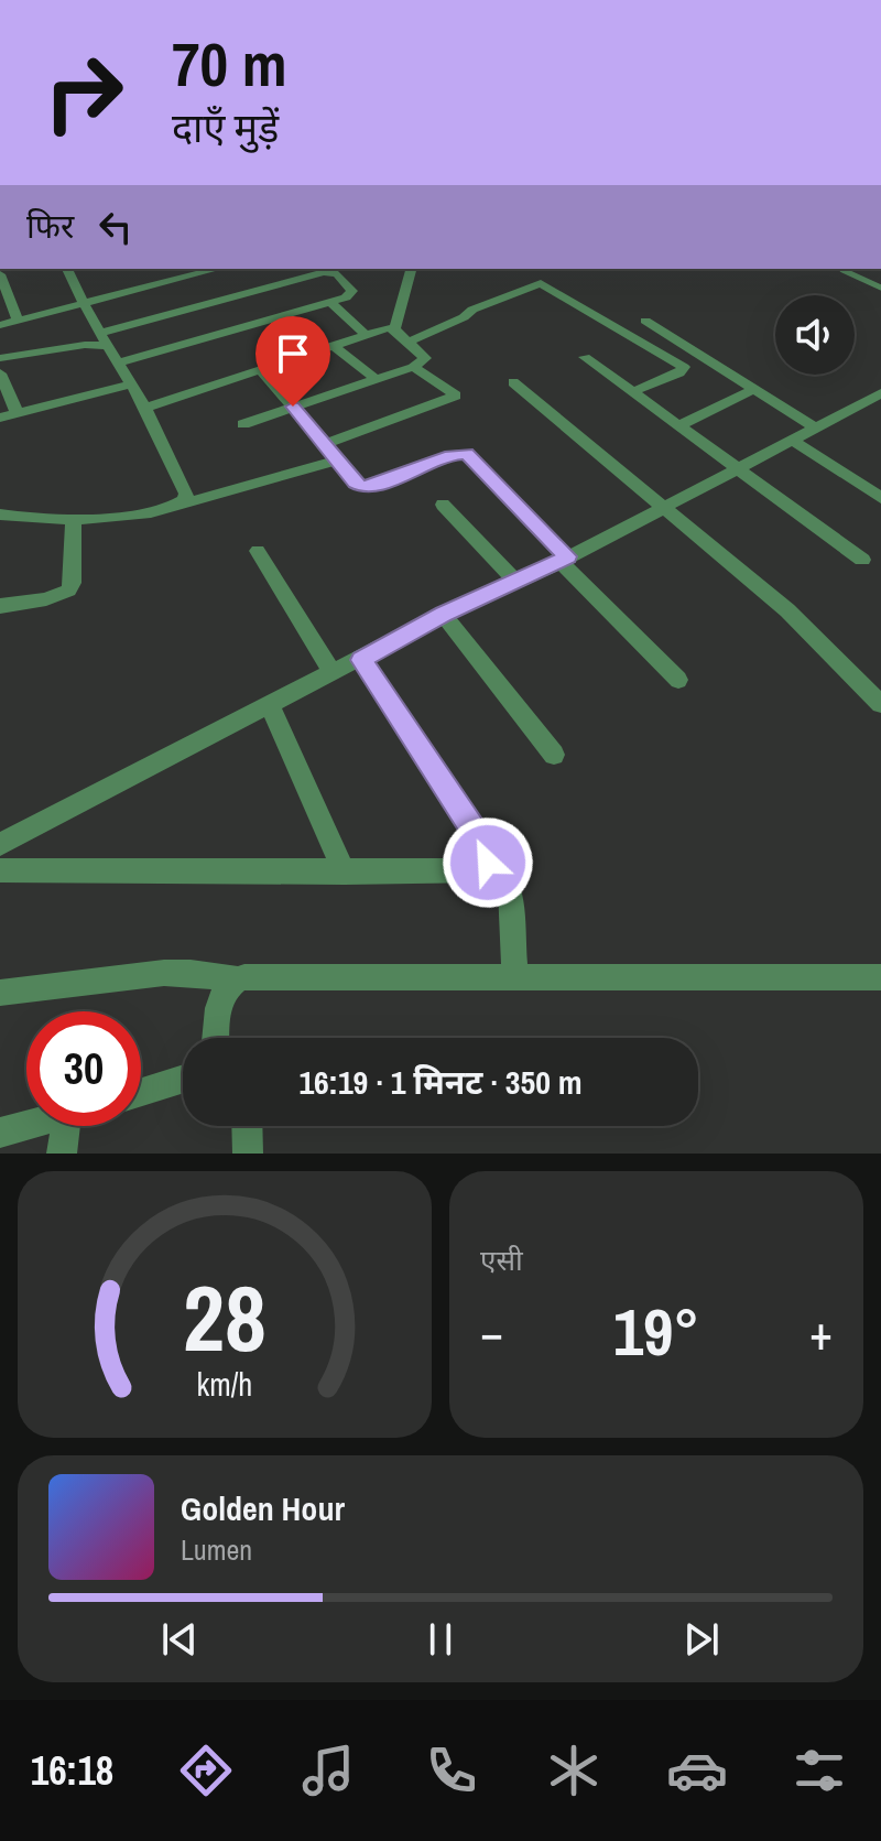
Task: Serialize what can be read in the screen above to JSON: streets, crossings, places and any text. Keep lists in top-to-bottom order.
{
  "page": {
    "turn": ["70 m", "दाएँ मुड़ें"],
    "then": "फिर",
    "limit": "30",
    "trip": "16:19 · 1 मिनट · 350 m",
    "tile": "एसी",
    "heat": ["−", "19°", "+"],
    "song": ["Golden Hour", "Lumen"],
    "tabs": "16:18",
    "gauge": ["28", "km/h"]
  }
}
